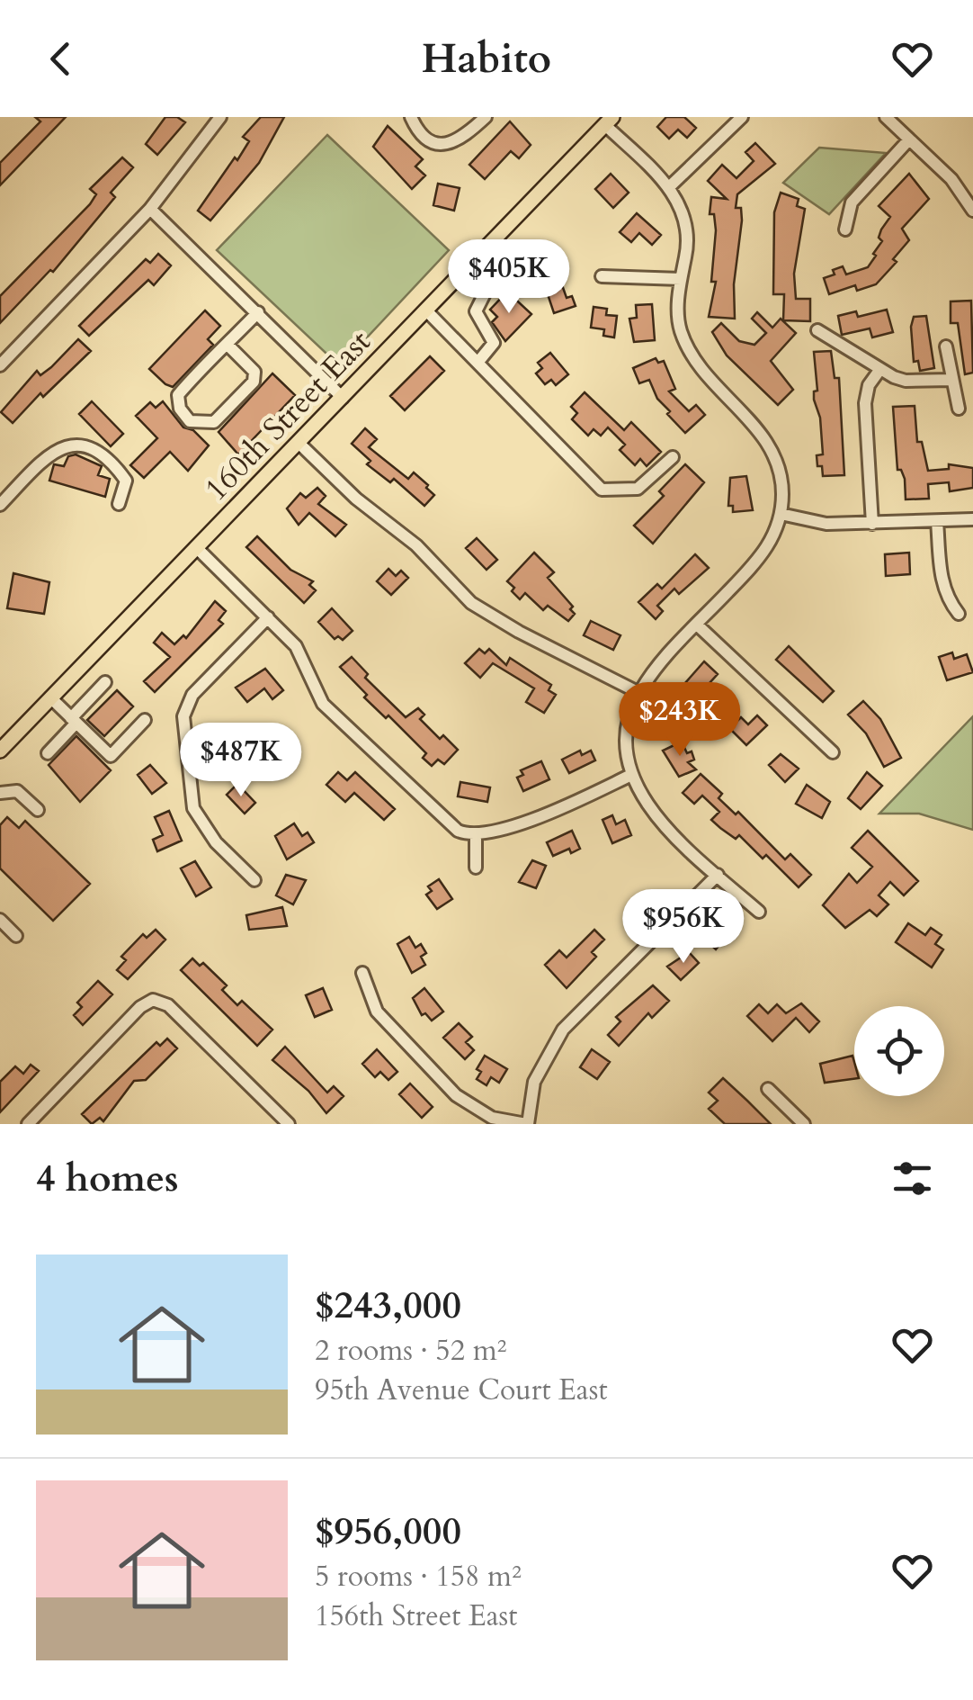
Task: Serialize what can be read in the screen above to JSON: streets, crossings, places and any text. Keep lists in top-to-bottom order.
{
  "streets": {
    "main road": ["160th Street East"]
  },
  "page": {
    "header": "Habito",
    "price": [
      "$405K",
      "$243K",
      "$487K",
      "$956K"
    ],
    "heading": "4 homes",
    "list": [
      {
        "name": "$243,000",
        "note": "2 rooms · 52 m² · 95th Avenue Court East"
      },
      {
        "name": "$956,000",
        "note": "5 rooms · 158 m² · 156th Street East"
      }
    ]
  }
}
